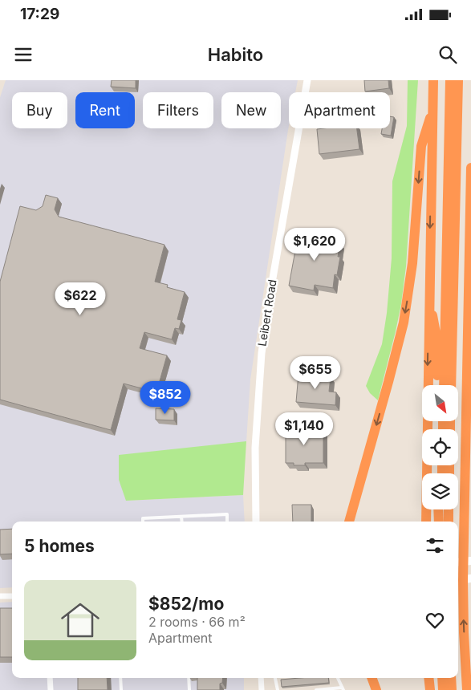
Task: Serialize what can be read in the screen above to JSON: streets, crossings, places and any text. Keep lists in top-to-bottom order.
{
  "streets": {
    "street": ["Leibert Road"]
  },
  "north": "bottom right",
  "page": {
    "status": "17:29",
    "header": "Habito",
    "chip": [
      "Buy",
      "Rent",
      "Filters",
      "New",
      "Apartment"
    ],
    "price": [
      "$1,620",
      "$622",
      "$655",
      "$852",
      "$1,140"
    ],
    "heading": "5 homes",
    "list": [
      {
        "name": "$852/mo",
        "note": "2 rooms · 66 m² · Apartment"
      }
    ]
  }
}
